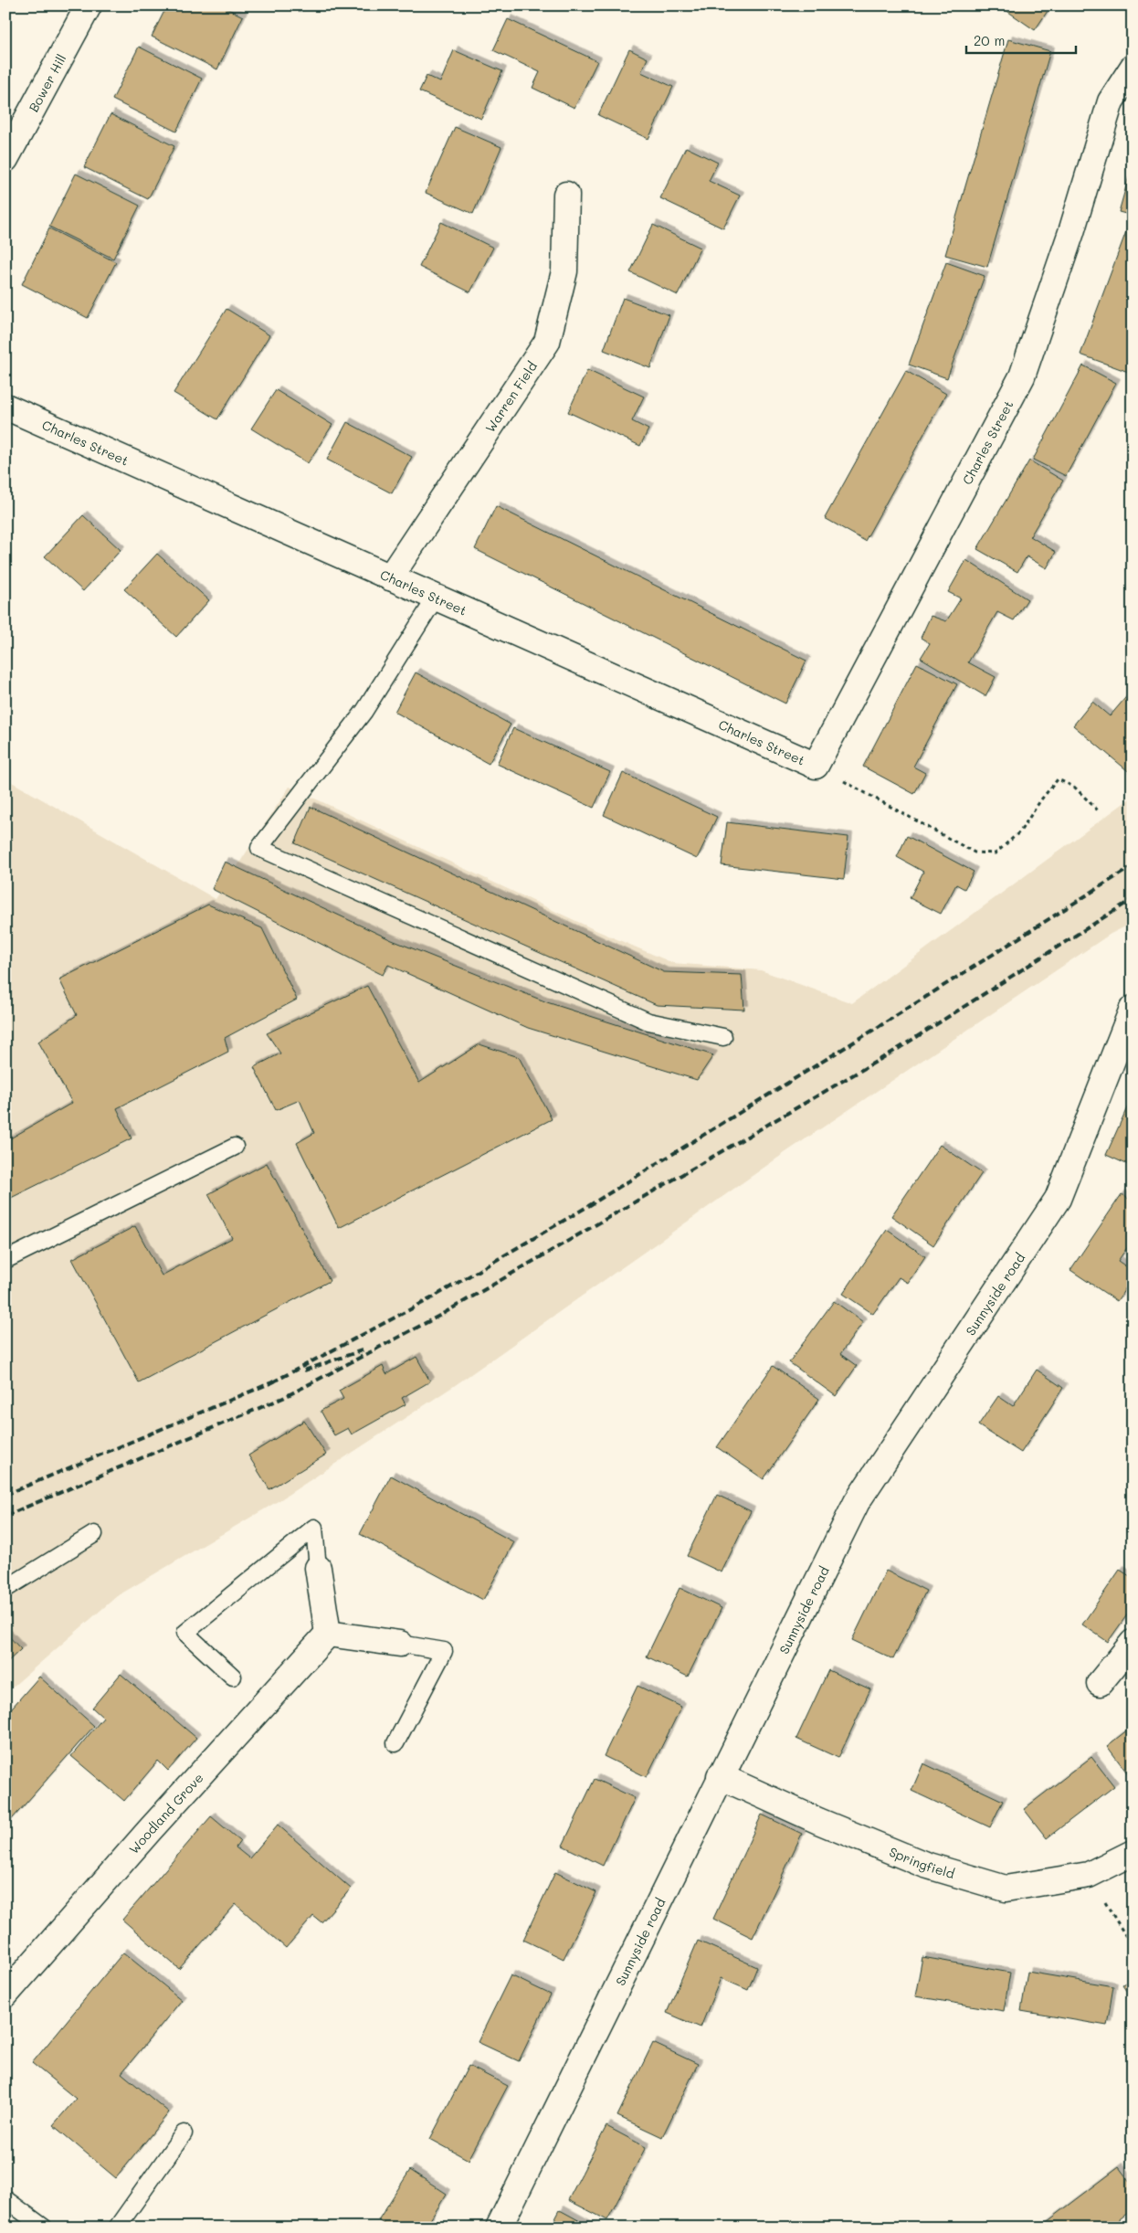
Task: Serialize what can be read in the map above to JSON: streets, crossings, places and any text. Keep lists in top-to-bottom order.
{
  "streets": {
    "street": [
      "Bower Hill",
      "Warren Field",
      "Charles Street",
      "Sunnyside road",
      "Woodland Grove",
      "Springfield"
    ]
  },
  "crossings": [
    ["Warren Field", "Charles Street"],
    ["Sunnyside road", "Springfield"]
  ],
  "scale_bar": "20 m"
}
